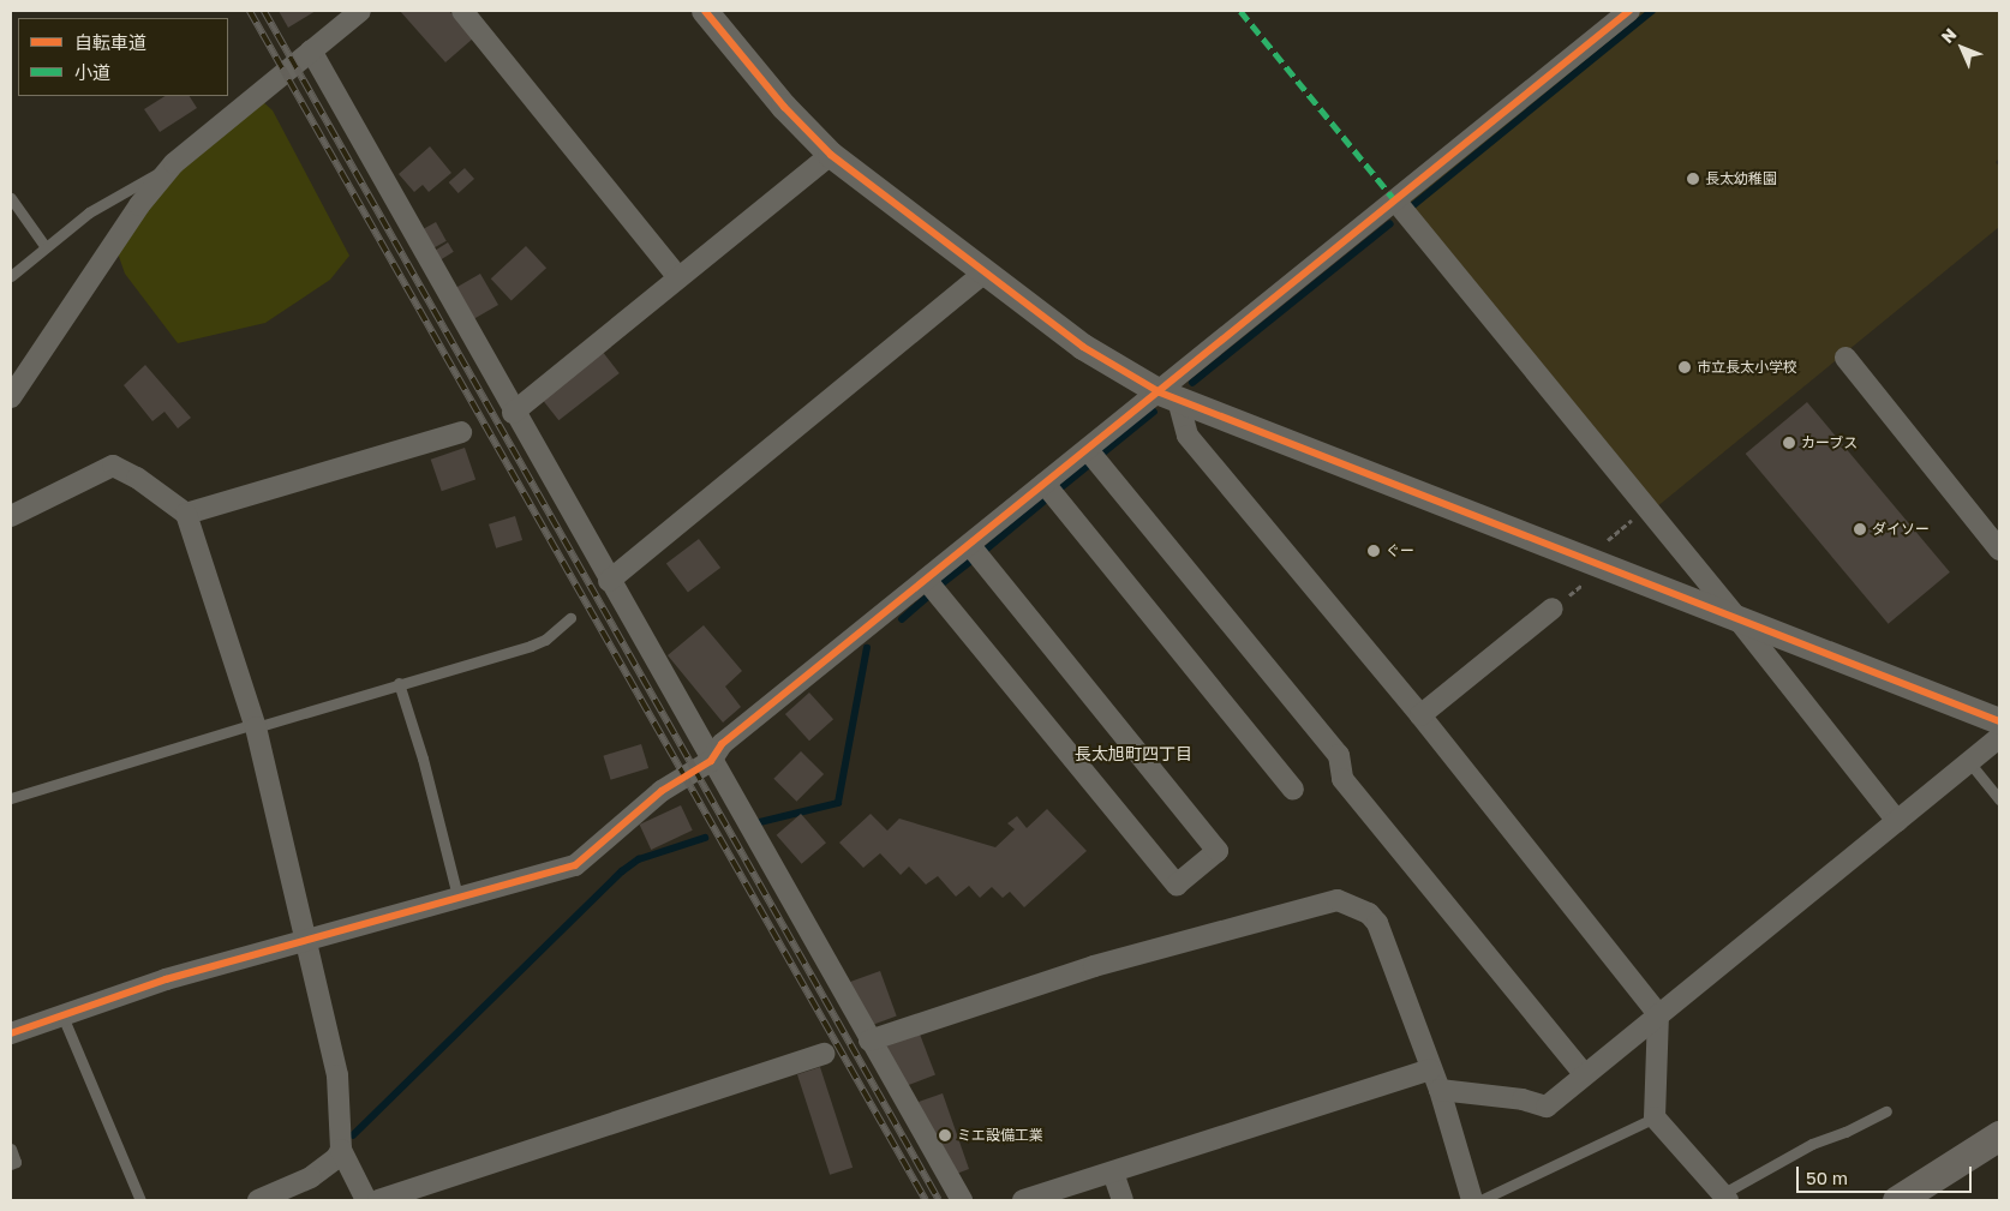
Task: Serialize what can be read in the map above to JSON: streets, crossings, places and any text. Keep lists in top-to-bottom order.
{
  "districts": ["長太旭町四丁目"],
  "places": [
    "長太幼稚園",
    "市立長太小学校",
    "カーブス",
    "ダイソー",
    "ぐー",
    "ミエ設備工業"
  ],
  "legend": ["自転車道", "小道"],
  "scale_bar": "50 m",
  "north": "top left"
}
